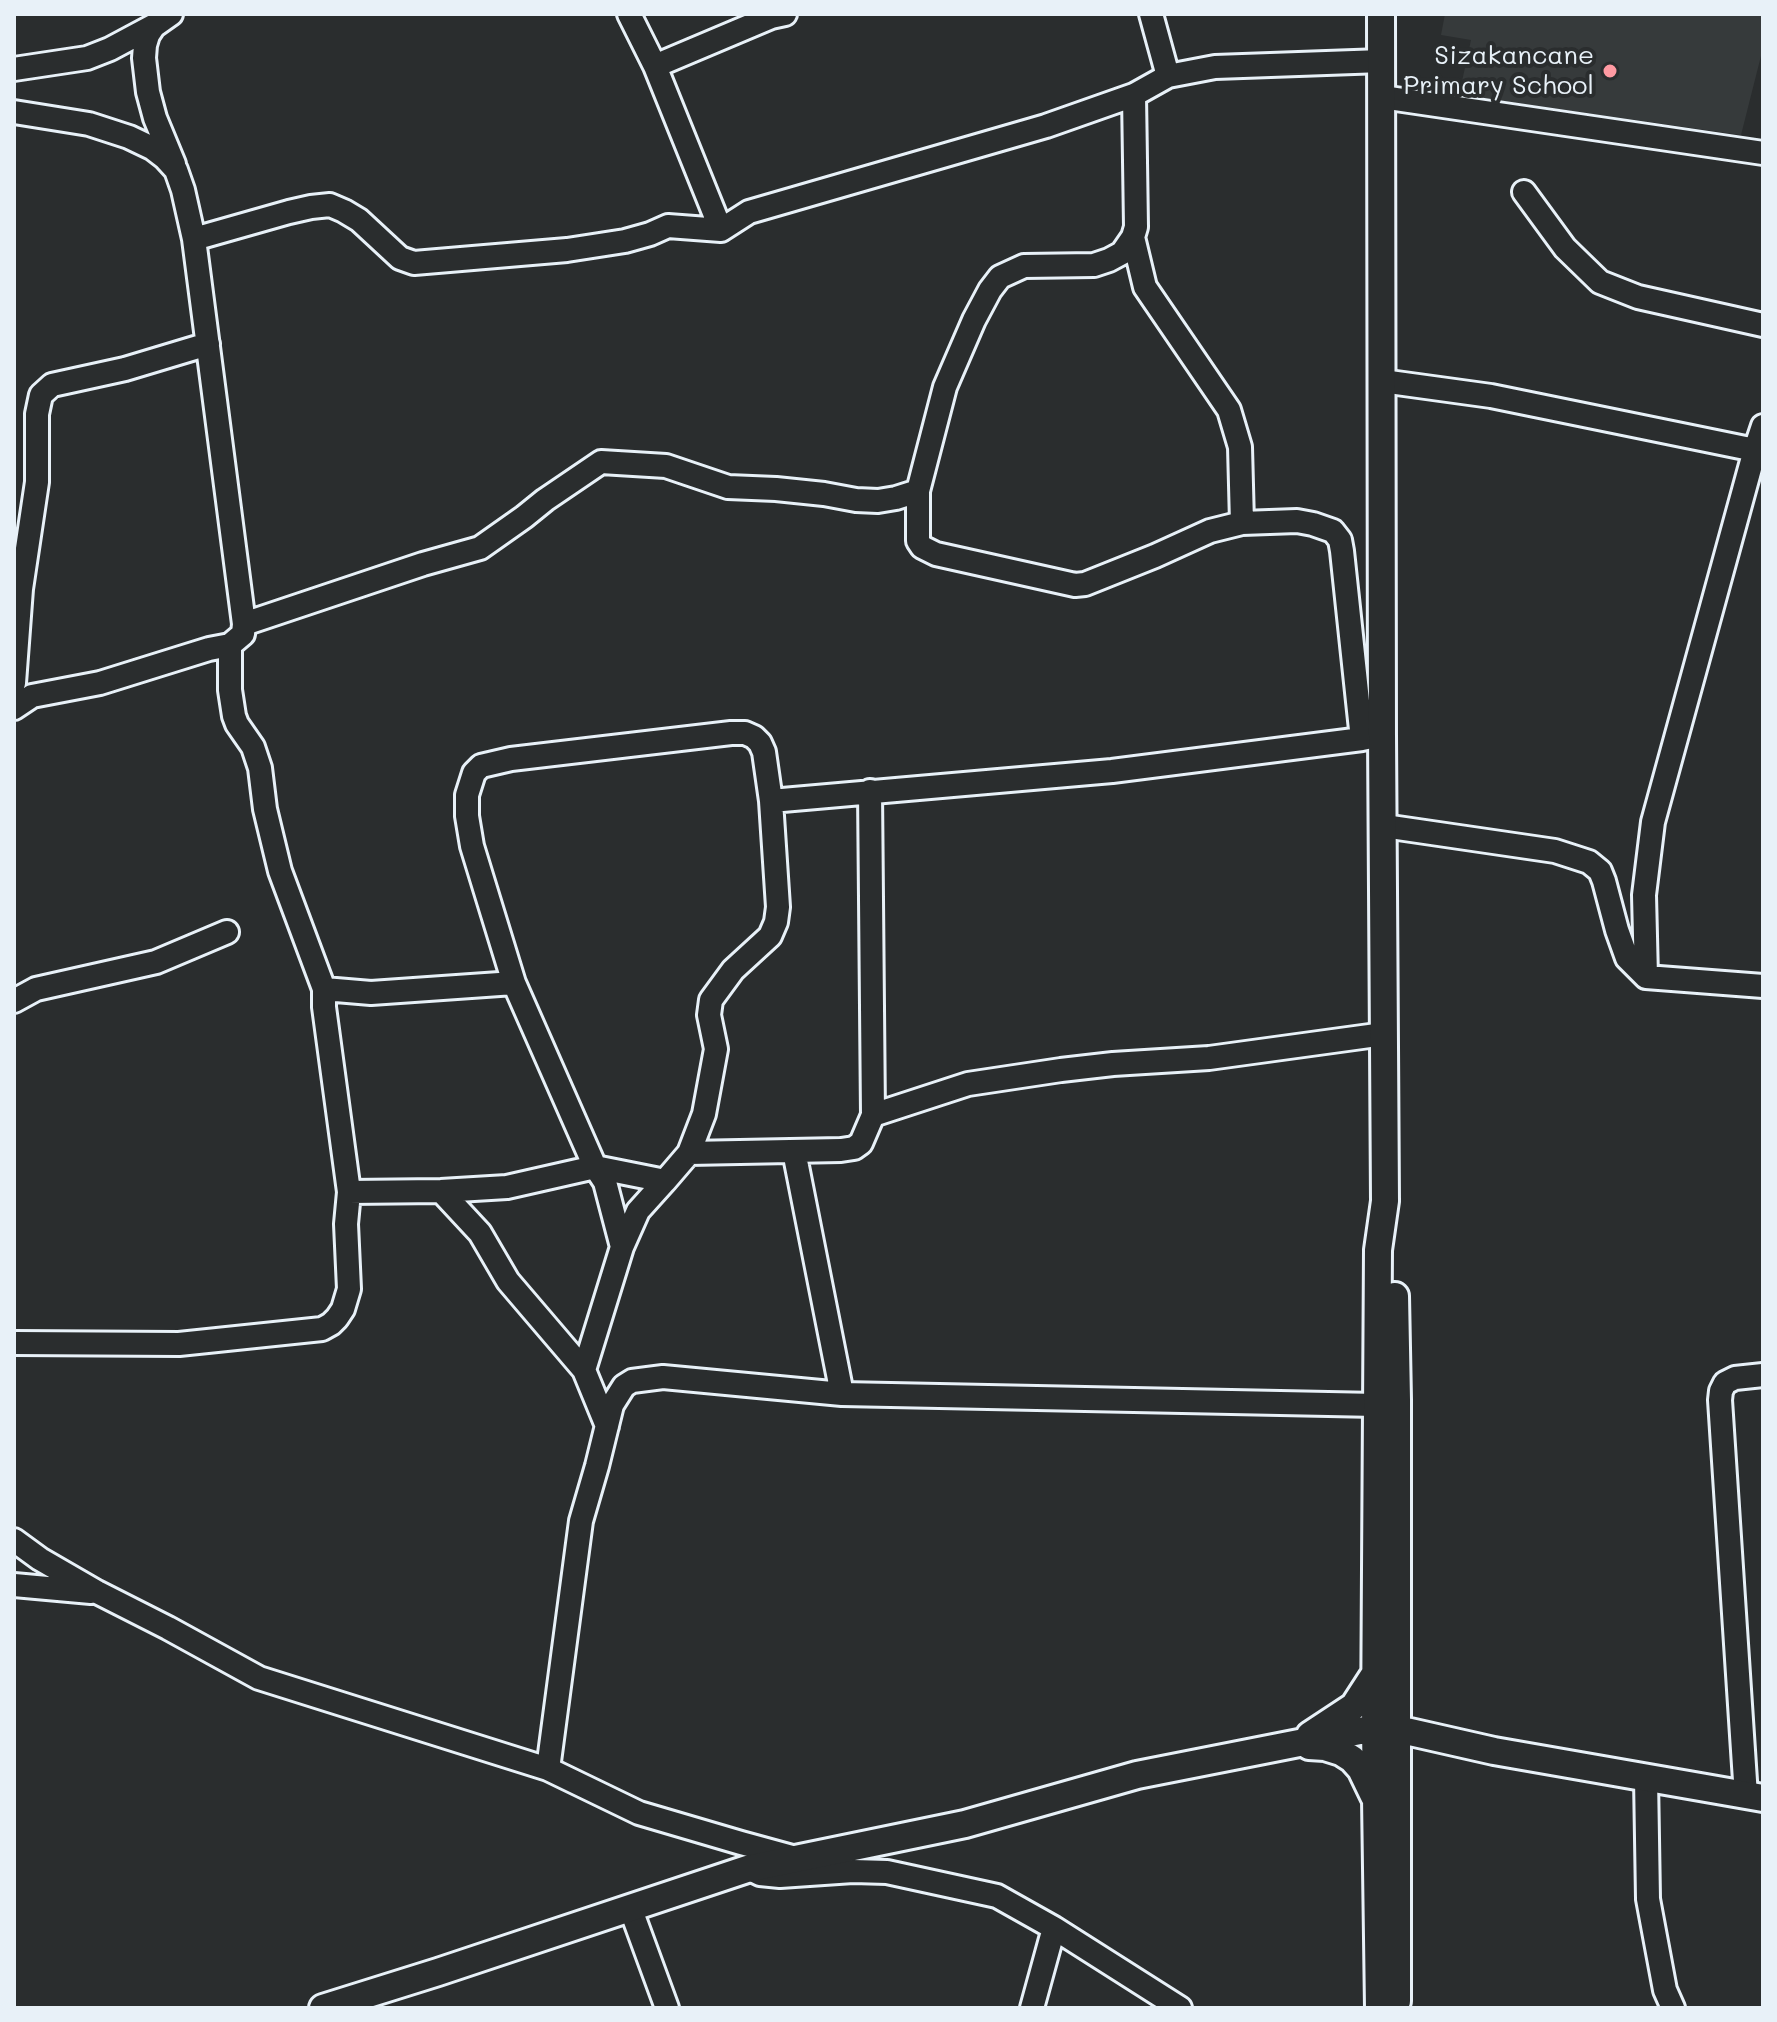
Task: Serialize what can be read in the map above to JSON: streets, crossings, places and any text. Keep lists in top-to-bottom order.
{
  "places": ["Sizakancane Primary School"]
}
